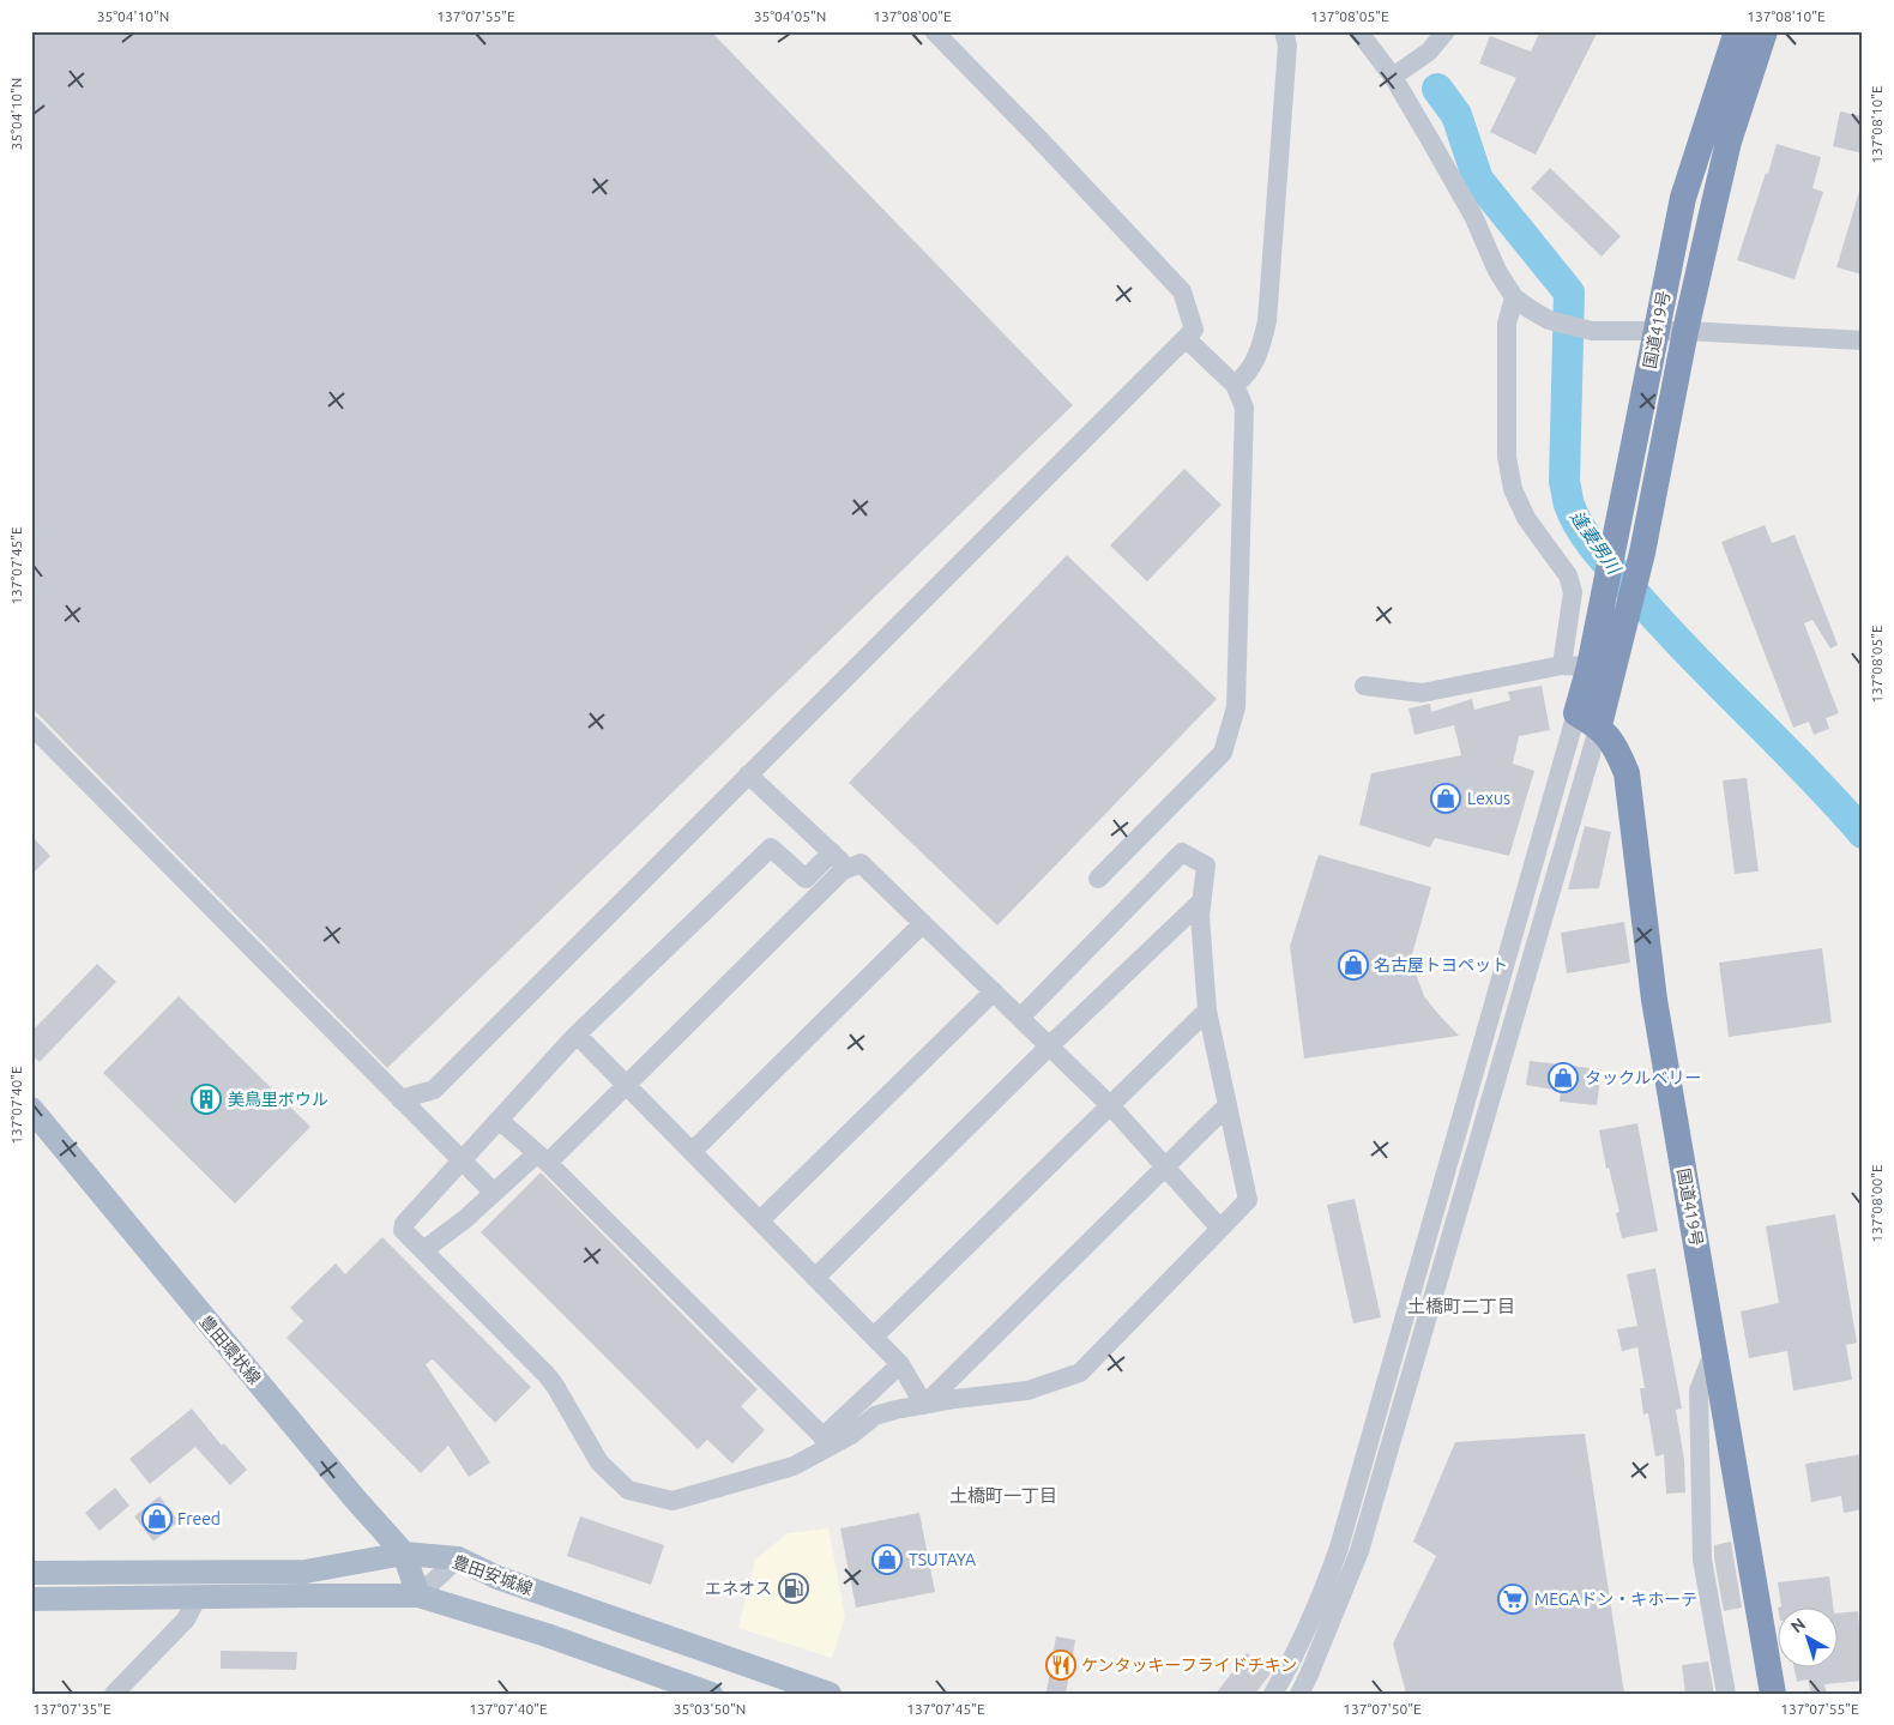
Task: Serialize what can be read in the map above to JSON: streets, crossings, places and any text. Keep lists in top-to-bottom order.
{
  "streets": {
    "highway": ["国道419号"],
    "main road": ["豊田環状線", "豊田安城線"]
  },
  "crossings": [
    ["豊田環状線", "豊田安城線"]
  ],
  "districts": ["土橋町二丁目", "土橋町一丁目"],
  "water": ["逢妻男川"],
  "places": {
    "shop": [
      "Lexus",
      "名古屋トヨペット",
      "タックルベリー",
      "Freed",
      "TSUTAYA"
    ],
    "building": ["美鳥里ボウル"],
    "fuel station": ["エネオス"],
    "supermarket": ["MEGAドン・キホーテ"],
    "restaurant": ["ケンタッキーフライドチキン"]
  },
  "north": "top left",
  "coordinates": [
    "35°04'10\"N",
    "137°07'55\"E",
    "35°04'05\"N",
    "137°08'00\"E",
    "137°08'05\"E",
    "137°08'10\"E",
    "137°07'45\"E",
    "137°07'40\"E",
    "137°07'35\"E",
    "35°03'50\"N",
    "137°07'50\"E"
  ]
}
